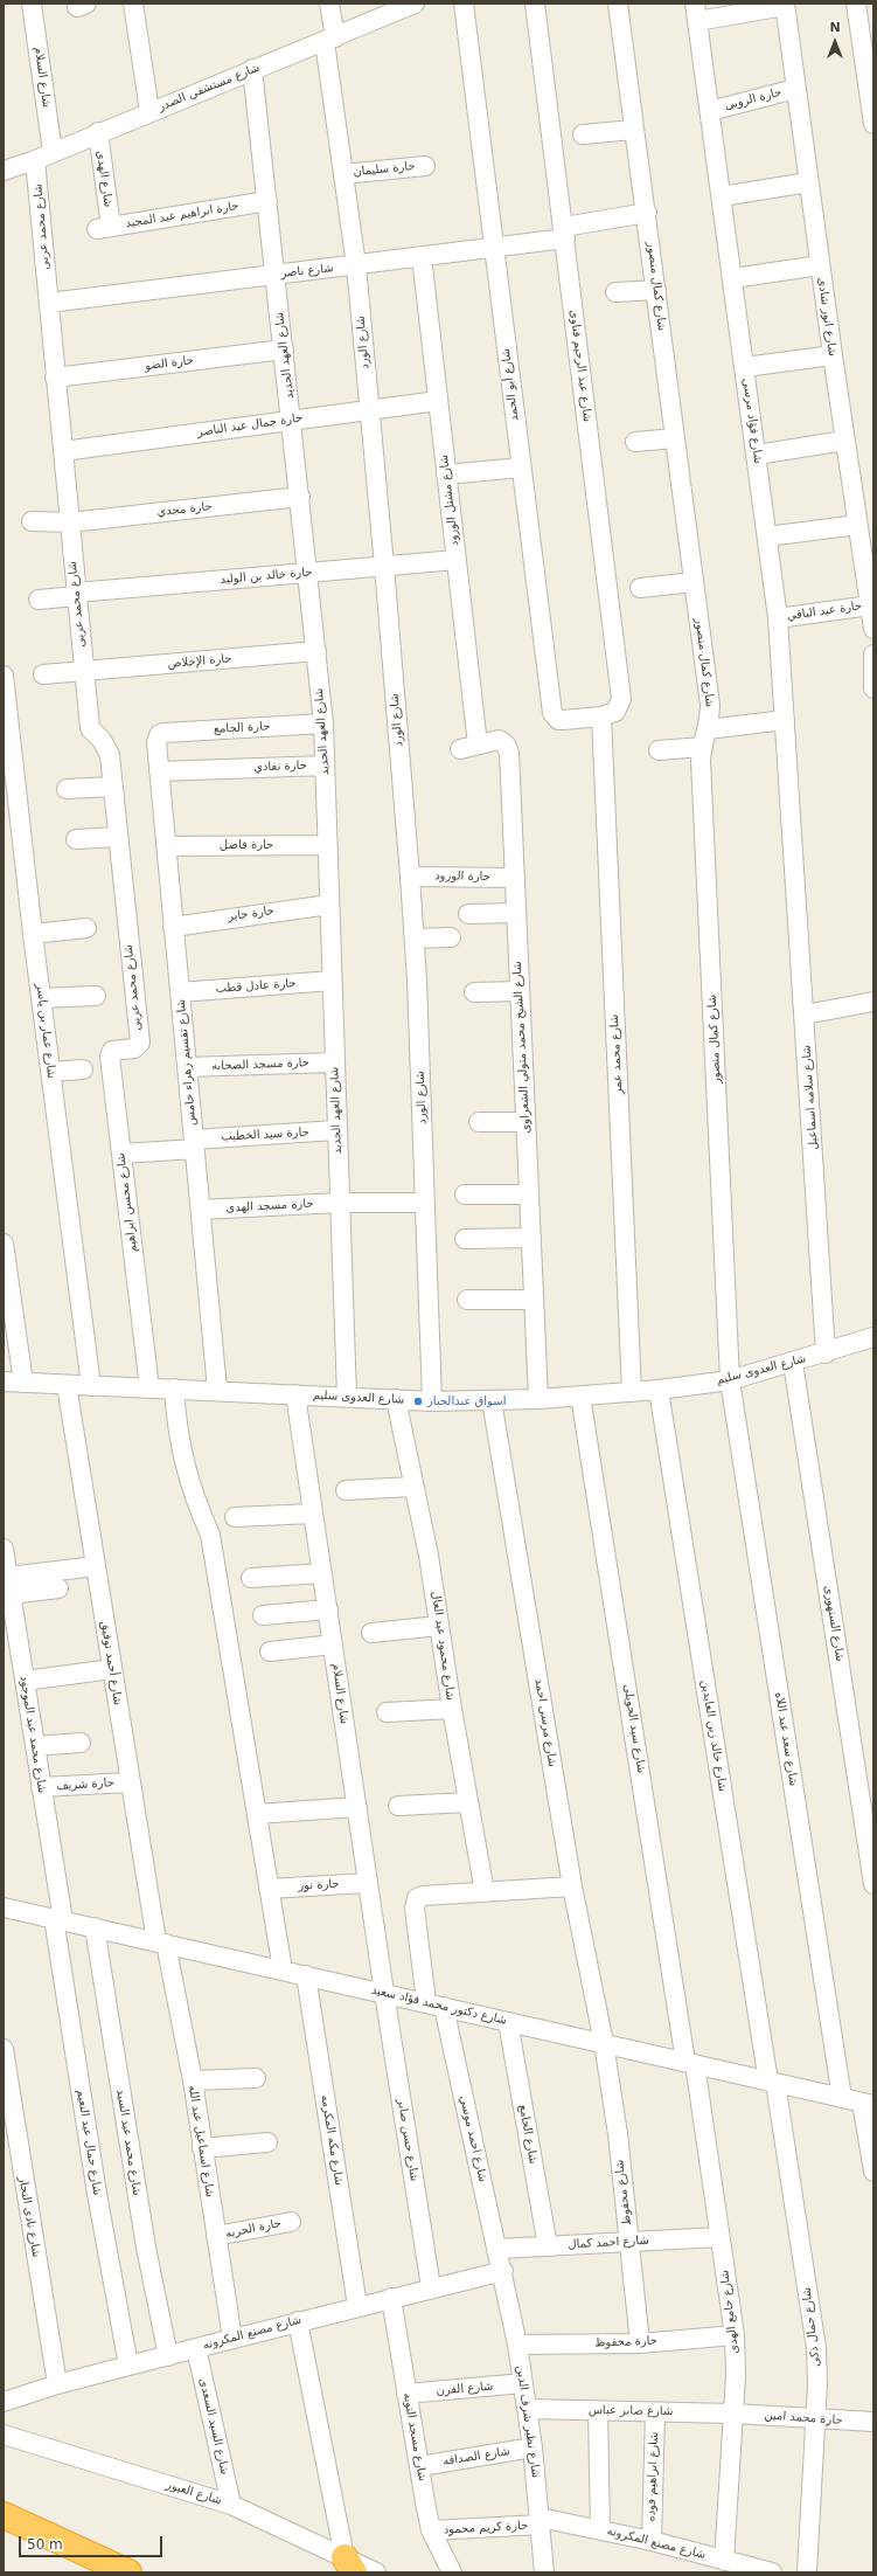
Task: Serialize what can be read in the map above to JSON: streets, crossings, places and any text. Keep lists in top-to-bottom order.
{
  "streets": {
    "street": [
      "شارع السلام",
      "شارع مستشفي الصدر",
      "حارة الروبى",
      "حارة سليمان",
      "شارع الهدى",
      "حارة ابراهيم عبد المجيد",
      "شارع محمد عربى",
      "شارع ناصر",
      "شارع كمال منصور",
      "شارع انور شادى",
      "شارع الورد",
      "شارع العهد الجديد",
      "حارة الضو",
      "شارع عبد الرحيم قناوى",
      "شارع أبو الحمد",
      "شارع فؤاد مرسى",
      "حارة جمال عبد الناصر",
      "شارع مشتل الورود",
      "حارة مجدي",
      "حارة خالد بن الوليد",
      "حارة عبد الباقي",
      "حارة الإخلاص",
      "حارة الجامع",
      "حارة نفادي",
      "حارة فاضل",
      "حارة الورود",
      "حارة جابر",
      "حارة عادل قطب",
      "شارع عمار بن ياسر",
      "شارع الشيخ محمد متولي الشعراوى",
      "شارع محمد عمر",
      "شارع تقسيم زهراء خامس",
      "حارة مسجد الصحابه",
      "شارع سلامه اسماعيل",
      "حارة سيد الخطيب",
      "شارع محسن ابراهيم",
      "حارة مسجد الهدى",
      "شارع العدوى سليم",
      "شارع السنهورى",
      "شارع محمود عبد العال",
      "شارع أحمد توفيق",
      "شارع مرسى احمد",
      "شارع سيد الجويلى",
      "شارع محمد عبد الموجود",
      "شارع خالد زين العابدين",
      "شارع سعد عبد اللاه",
      "حارة شريف",
      "حارة نور",
      "شارع دكتور محمد فؤاد سعيد",
      "شارع الجامع",
      "شارع احمد موسي",
      "شارع مكه المكرمه",
      "شارع حسن صابر",
      "شارع اسماعيل عبد الله",
      "شارع جمال عبد النعيم",
      "شارع محمد عبد السيد",
      "شارع محفوظ",
      "شارع نادى النجار",
      "حارة الحريه",
      "شارع احمد كمال",
      "شارع جامع الهدى",
      "شارع جمال ذكى",
      "شارع مصنع المكرونه",
      "حارة محفوظ",
      "شارع الفرن",
      "شارع صابر عباس",
      "حارة محمد امين",
      "شارع نظير شرف الدين",
      "شارع السيد السعدى",
      "شارع مسجد التوبه",
      "شارع الصداقه",
      "شارع ابراهيم فوده",
      "شارع العبور",
      "حارة كريم محمود"
    ]
  },
  "crossings": [
    ["شارع السلام", "شارع مستشفي الصدر"],
    ["شارع السلام", "شارع العدوى سليم"],
    ["شارع السلام", "حارة نور"],
    ["شارع السلام", "شارع دكتور محمد فؤاد سعيد"],
    ["شارع السلام", "شارع حسن صابر"],
    ["شارع مستشفي الصدر", "شارع الهدى"],
    ["شارع مستشفي الصدر", "شارع محمد عربى"],
    ["شارع مستشفي الصدر", "شارع الورد"],
    ["شارع مستشفي الصدر", "شارع العهد الجديد"],
    ["حارة الروبى", "شارع انور شادى"],
    ["حارة الروبى", "شارع فؤاد مرسى"],
    ["حارة سليمان", "شارع الورد"],
    ["شارع الهدى", "حارة ابراهيم عبد المجيد"],
    ["حارة ابراهيم عبد المجيد", "شارع العهد الجديد"],
    ["شارع محمد عربى", "شارع ناصر"],
    ["شارع محمد عربى", "حارة الضو"],
    ["شارع محمد عربى", "حارة جمال عبد الناصر"],
    ["شارع محمد عربى", "حارة مجدي"],
    ["شارع محمد عربى", "حارة خالد بن الوليد"],
    ["شارع محمد عربى", "حارة الإخلاص"],
    ["شارع محمد عربى", "شارع محسن ابراهيم"],
    ["شارع ناصر", "شارع كمال منصور"],
    ["شارع ناصر", "شارع الورد"],
    ["شارع ناصر", "شارع العهد الجديد"],
    ["شارع ناصر", "شارع عبد الرحيم قناوى"],
    ["شارع ناصر", "شارع أبو الحمد"],
    ["شارع ناصر", "شارع مشتل الورود"],
    ["شارع كمال منصور", "شارع العدوى سليم"],
    ["شارع كمال منصور", "شارع سعد عبد اللاه"],
    ["شارع انور شادى", "حارة عبد الباقي"],
    ["شارع الورد", "حارة جمال عبد الناصر"],
    ["شارع الورد", "حارة خالد بن الوليد"],
    ["شارع الورد", "حارة الورود"],
    ["شارع الورد", "حارة مسجد الهدى"],
    ["شارع الورد", "شارع العدوى سليم"],
    ["شارع العهد الجديد", "حارة الضو"],
    ["شارع العهد الجديد", "حارة جمال عبد الناصر"],
    ["شارع العهد الجديد", "حارة مجدي"],
    ["شارع العهد الجديد", "حارة خالد بن الوليد"],
    ["شارع العهد الجديد", "حارة الإخلاص"],
    ["شارع العهد الجديد", "حارة الجامع"],
    ["شارع العهد الجديد", "حارة نفادي"],
    ["شارع العهد الجديد", "حارة فاضل"],
    ["شارع العهد الجديد", "حارة جابر"],
    ["شارع العهد الجديد", "حارة عادل قطب"],
    ["شارع العهد الجديد", "حارة مسجد الصحابه"],
    ["شارع العهد الجديد", "حارة سيد الخطيب"],
    ["شارع العهد الجديد", "حارة مسجد الهدى"],
    ["شارع العهد الجديد", "شارع العدوى سليم"],
    ["شارع عبد الرحيم قناوى", "شارع أبو الحمد"],
    ["شارع عبد الرحيم قناوى", "شارع محمد عمر"],
    ["شارع أبو الحمد", "شارع محمد عمر"],
    ["شارع فؤاد مرسى", "حارة عبد الباقي"],
    ["شارع فؤاد مرسى", "شارع سلامه اسماعيل"],
    ["حارة جمال عبد الناصر", "شارع مشتل الورود"],
    ["شارع مشتل الورود", "حارة خالد بن الوليد"],
    ["شارع مشتل الورود", "شارع الشيخ محمد متولي الشعراوى"],
    ["حارة الجامع", "شارع تقسيم زهراء خامس"],
    ["حارة نفادي", "شارع تقسيم زهراء خامس"],
    ["حارة فاضل", "شارع تقسيم زهراء خامس"],
    ["حارة الورود", "شارع الشيخ محمد متولي الشعراوى"],
    ["حارة جابر", "شارع تقسيم زهراء خامس"],
    ["حارة عادل قطب", "شارع تقسيم زهراء خامس"],
    ["شارع عمار بن ياسر", "شارع العدوى سليم"],
    ["شارع الشيخ محمد متولي الشعراوى", "شارع العدوى سليم"],
    ["شارع محمد عمر", "شارع العدوى سليم"],
    ["شارع تقسيم زهراء خامس", "حارة مسجد الصحابه"],
    ["شارع تقسيم زهراء خامس", "حارة سيد الخطيب"],
    ["شارع تقسيم زهراء خامس", "حارة مسجد الهدى"],
    ["شارع تقسيم زهراء خامس", "شارع العدوى سليم"],
    ["شارع سلامه اسماعيل", "شارع العدوى سليم"],
    ["حارة سيد الخطيب", "شارع محسن ابراهيم"],
    ["شارع محسن ابراهيم", "شارع العدوى سليم"],
    ["شارع العدوى سليم", "شارع السنهورى"],
    ["شارع العدوى سليم", "شارع محمود عبد العال"],
    ["شارع العدوى سليم", "شارع أحمد توفيق"],
    ["شارع العدوى سليم", "شارع مرسى احمد"],
    ["شارع العدوى سليم", "شارع سيد الجويلى"],
    ["شارع العدوى سليم", "شارع خالد زين العابدين"],
    ["شارع العدوى سليم", "شارع سعد عبد اللاه"],
    ["شارع محمود عبد العال", "شارع احمد موسي"],
    ["شارع أحمد توفيق", "حارة شريف"],
    ["شارع أحمد توفيق", "شارع دكتور محمد فؤاد سعيد"],
    ["شارع أحمد توفيق", "شارع اسماعيل عبد الله"],
    ["شارع مرسى احمد", "شارع دكتور محمد فؤاد سعيد"],
    ["شارع مرسى احمد", "شارع محفوظ"],
    ["شارع سيد الجويلى", "شارع دكتور محمد فؤاد سعيد"],
    ["شارع سيد الجويلى", "شارع جامع الهدى"],
    ["شارع محمد عبد الموجود", "حارة شريف"],
    ["شارع محمد عبد الموجود", "شارع دكتور محمد فؤاد سعيد"],
    ["شارع محمد عبد الموجود", "شارع جمال عبد النعيم"],
    ["شارع خالد زين العابدين", "شارع دكتور محمد فؤاد سعيد"],
    ["شارع خالد زين العابدين", "شارع جمال ذكى"],
    ["شارع سعد عبد اللاه", "شارع دكتور محمد فؤاد سعيد"],
    ["شارع دكتور محمد فؤاد سعيد", "شارع الجامع"],
    ["شارع دكتور محمد فؤاد سعيد", "شارع احمد موسي"],
    ["شارع دكتور محمد فؤاد سعيد", "شارع مكه المكرمه"],
    ["شارع دكتور محمد فؤاد سعيد", "شارع حسن صابر"],
    ["شارع دكتور محمد فؤاد سعيد", "شارع اسماعيل عبد الله"],
    ["شارع دكتور محمد فؤاد سعيد", "شارع جمال عبد النعيم"],
    ["شارع دكتور محمد فؤاد سعيد", "شارع محمد عبد السيد"],
    ["شارع دكتور محمد فؤاد سعيد", "شارع محفوظ"],
    ["شارع دكتور محمد فؤاد سعيد", "شارع جامع الهدى"],
    ["شارع دكتور محمد فؤاد سعيد", "شارع جمال ذكى"],
    ["شارع الجامع", "شارع احمد كمال"],
    ["شارع احمد موسي", "شارع احمد كمال"],
    ["شارع احمد موسي", "شارع مصنع المكرونه"],
    ["شارع احمد موسي", "شارع نظير شرف الدين"],
    ["شارع مكه المكرمه", "شارع مصنع المكرونه"],
    ["شارع حسن صابر", "شارع مصنع المكرونه"],
    ["شارع اسماعيل عبد الله", "حارة الحريه"],
    ["شارع اسماعيل عبد الله", "شارع مصنع المكرونه"],
    ["شارع جمال عبد النعيم", "شارع مصنع المكرونه"],
    ["شارع محمد عبد السيد", "شارع مصنع المكرونه"],
    ["شارع محفوظ", "شارع احمد كمال"],
    ["شارع محفوظ", "حارة محفوظ"],
    ["شارع نادى النجار", "شارع مصنع المكرونه"],
    ["شارع احمد كمال", "شارع جامع الهدى"],
    ["شارع جامع الهدى", "شارع مصنع المكرونه"],
    ["شارع جامع الهدى", "حارة محفوظ"],
    ["شارع جامع الهدى", "شارع صابر عباس"],
    ["شارع جامع الهدى", "حارة محمد امين"],
    ["شارع جمال ذكى", "حارة محمد امين"],
    ["شارع مصنع المكرونه", "شارع نظير شرف الدين"],
    ["شارع مصنع المكرونه", "شارع السيد السعدى"],
    ["شارع مصنع المكرونه", "شارع مسجد التوبه"],
    ["شارع مصنع المكرونه", "شارع ابراهيم فوده"],
    ["شارع مصنع المكرونه", "حارة كريم محمود"],
    ["حارة محفوظ", "شارع نظير شرف الدين"],
    ["شارع الفرن", "شارع نظير شرف الدين"],
    ["شارع الفرن", "شارع مسجد التوبه"],
    ["شارع صابر عباس", "حارة محمد امين"],
    ["شارع صابر عباس", "شارع نظير شرف الدين"],
    ["شارع صابر عباس", "شارع ابراهيم فوده"],
    ["شارع نظير شرف الدين", "شارع الصداقه"],
    ["شارع نظير شرف الدين", "حارة كريم محمود"],
    ["شارع السيد السعدى", "شارع العبور"],
    ["شارع مسجد التوبه", "شارع الصداقه"],
    ["شارع مسجد التوبه", "حارة كريم محمود"]
  ],
  "places": ["اسواق عبدالجبار"],
  "scale_bar": "50 m",
  "north": "top"
}
